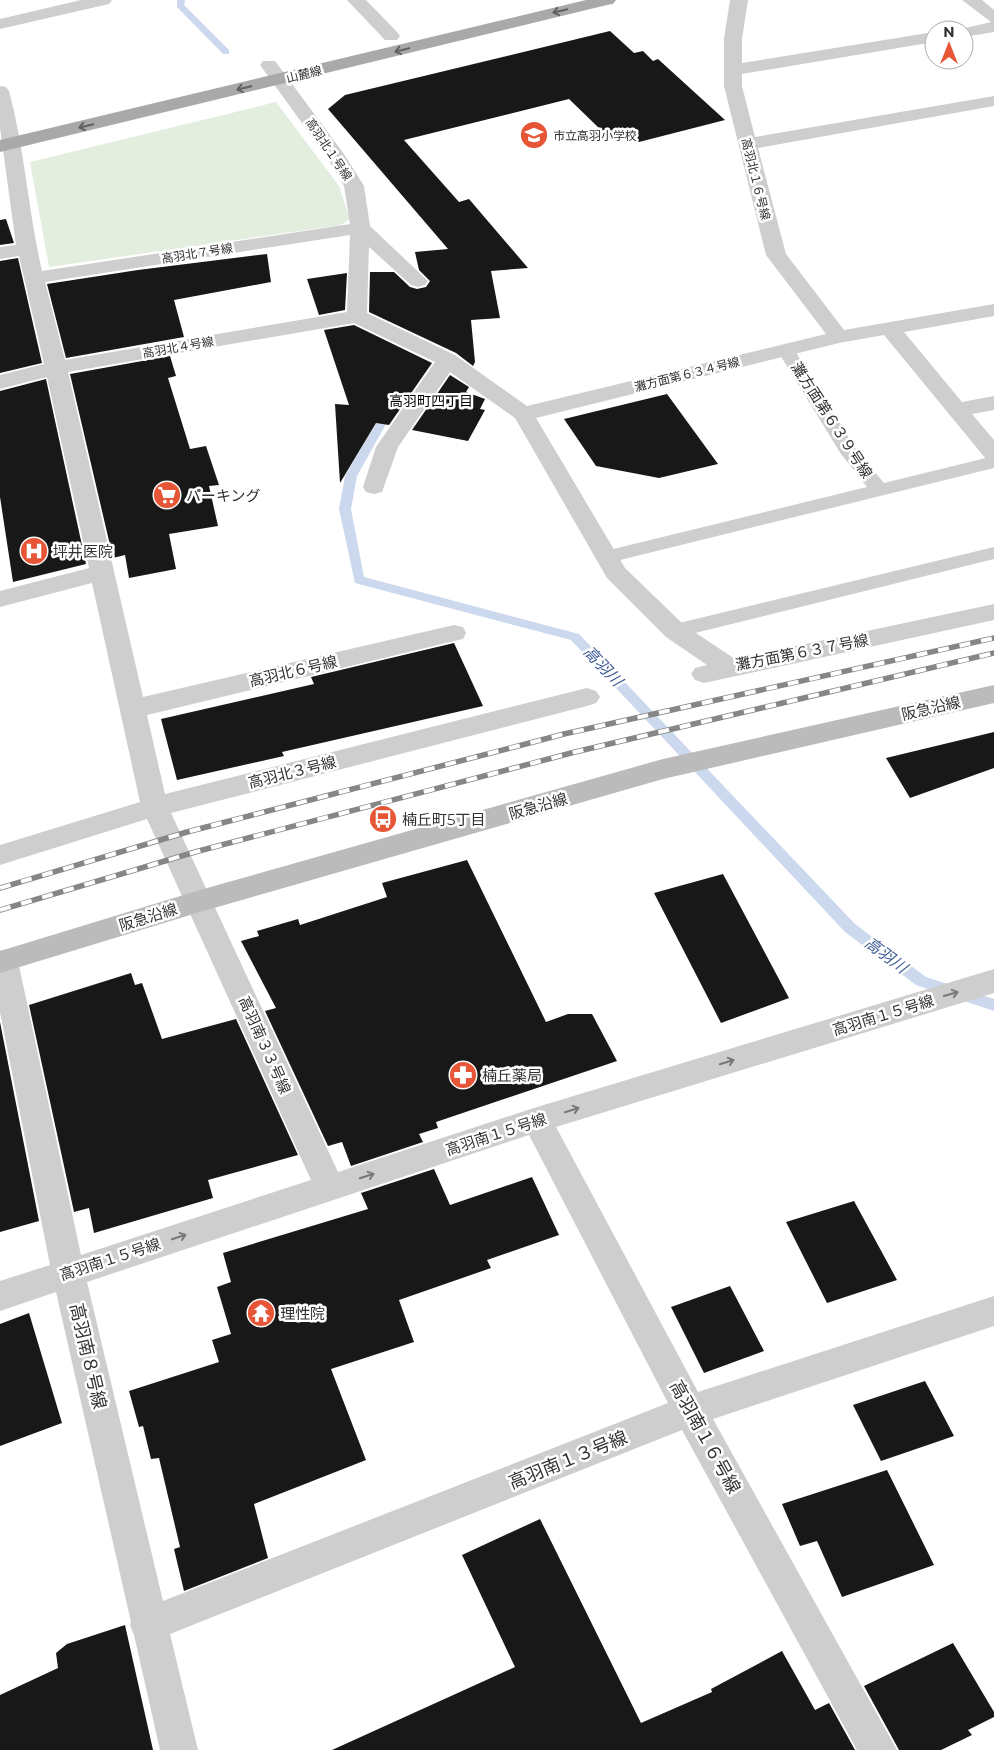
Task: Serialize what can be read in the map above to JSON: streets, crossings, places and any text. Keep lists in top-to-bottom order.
{
  "streets": {
    "main road": ["山麓線"],
    "street": [
      "高羽北１号線",
      "高羽北１６号線",
      "高羽北７号線",
      "高羽北４号線",
      "灘方面第６３４号線",
      "灘方面第６３７号線",
      "高羽北６号線",
      "阪急沿線",
      "高羽北３号線",
      "高羽南１５号線",
      "高羽南３３号線",
      "高羽南８号線",
      "高羽南１６号線",
      "高羽南１３号線"
    ],
    "lane": ["灘方面第６３９号線"]
  },
  "crossings": [
    ["山麓線", "高羽北１号線"],
    ["山麓線", "高羽南３３号線"],
    ["高羽北１号線", "高羽北７号線"],
    ["高羽北１号線", "高羽北４号線"],
    ["高羽北１６号線", "灘方面第６３４号線"],
    ["高羽北７号線", "高羽南３３号線"],
    ["高羽北４号線", "高羽南３３号線"],
    ["灘方面第６３４号線", "灘方面第６３９号線"],
    ["灘方面第６３４号線", "灘方面第６３７号線"],
    ["高羽北６号線", "高羽南３３号線"],
    ["阪急沿線", "高羽南３３号線"],
    ["阪急沿線", "高羽南８号線"],
    ["高羽北３号線", "高羽南３３号線"],
    ["高羽南１５号線", "高羽南３３号線"],
    ["高羽南１５号線", "高羽南８号線"],
    ["高羽南１５号線", "高羽南１６号線"],
    ["高羽南８号線", "高羽南１３号線"],
    ["高羽南１６号線", "高羽南１３号線"]
  ],
  "one_way": ["高羽南１５号線"],
  "districts": ["高羽町四丁目"],
  "water": ["高羽川"],
  "places": {
    "school or university": ["市立高羽小学校"],
    "supermarket": ["パーキング"],
    "hospital": ["坪井医院"],
    "bus stop": ["楠丘町5丁目"],
    "pharmacy": ["楠丘薬局"],
    "temple": ["理性院"]
  },
  "north": "top"
}
